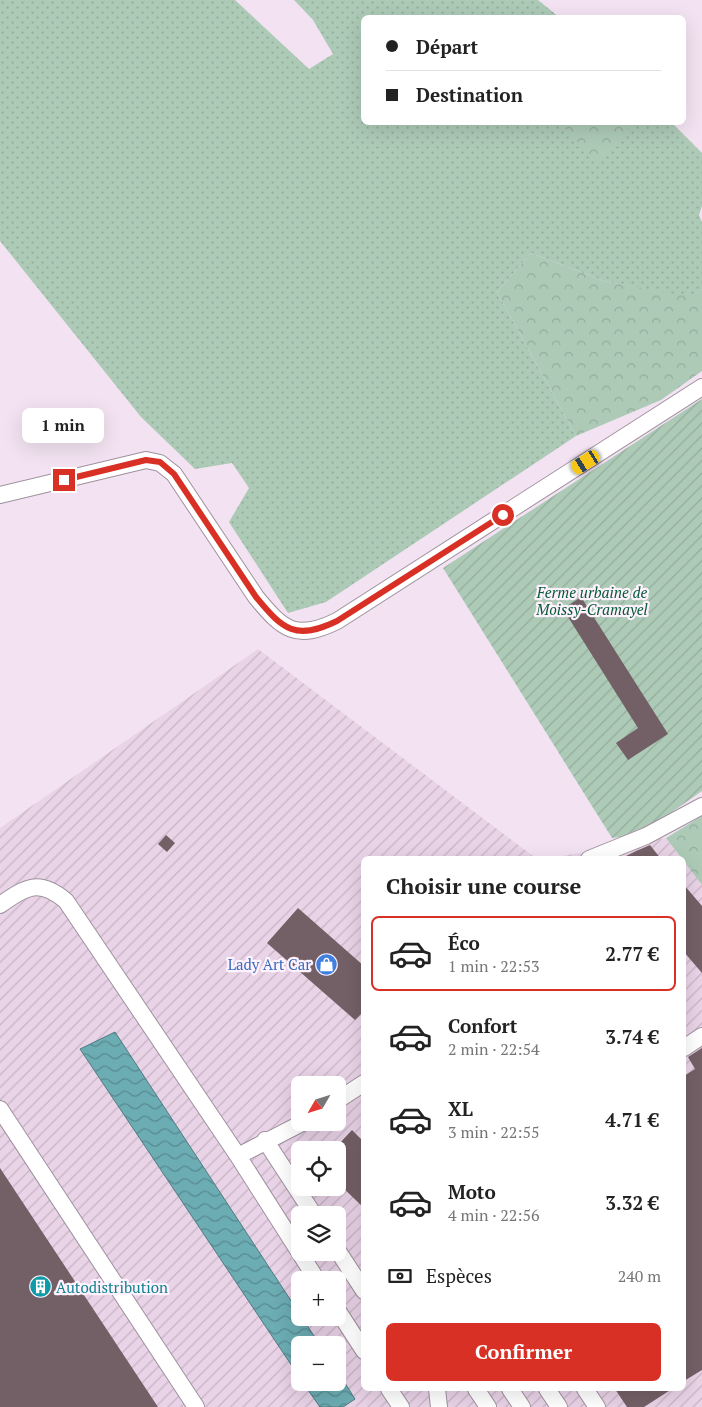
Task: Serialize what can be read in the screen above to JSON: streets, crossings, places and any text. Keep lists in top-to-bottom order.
{
  "parks": ["Ferme urbaine de Moissy-Cramayel"],
  "places": {
    "shop": ["Lady Art Car"],
    "building": ["Autodistribution"]
  },
  "north": "bottom left",
  "page": {
    "banner": ["Départ", "Destination"],
    "bubble": "1 min",
    "heading": "Choisir une course",
    "list": [
      {
        "name": "Éco",
        "note": "1 min · 22:53",
        "value": "2.77 €"
      },
      {
        "name": "Confort",
        "note": "2 min · 22:54",
        "value": "3.74 €"
      },
      {
        "name": "XL",
        "note": "3 min · 22:55",
        "value": "4.71 €"
      },
      {
        "name": "Moto",
        "note": "4 min · 22:56",
        "value": "3.32 €"
      }
    ],
    "map_buttons": ["+", "−"],
    "pay": ["Espèces", "240 m"],
    "buttons": "Confirmer"
  }
}
